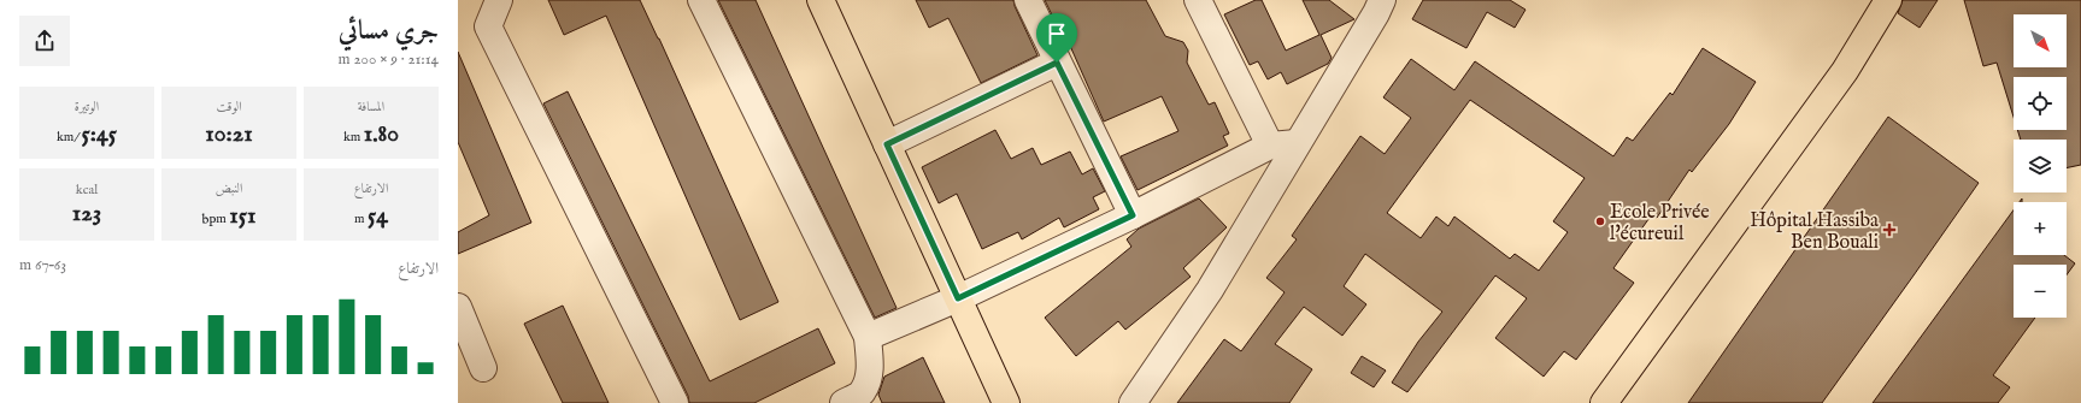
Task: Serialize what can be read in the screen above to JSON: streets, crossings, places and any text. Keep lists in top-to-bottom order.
{
  "places": {
    "other": ["Ecole Privée l'écureuil"],
    "health": ["Hôpital Hassiba Ben Bouali"]
  },
  "north": "bottom right",
  "page": {
    "heading": ["جري مسائي", "21:14 · 9 × 200 m"],
    "map_buttons": ["+", "−"],
    "stats": [
      ["المسافة", "1.80 km"],
      ["الوقت", "10:21"],
      ["الوتيرة", "5:45 /km"],
      ["الارتفاع", "54 m"],
      ["النبض", "151 bpm"],
      ["kcal", "123"]
    ],
    "chart": ["الارتفاع", "63–67 m"]
  }
}
